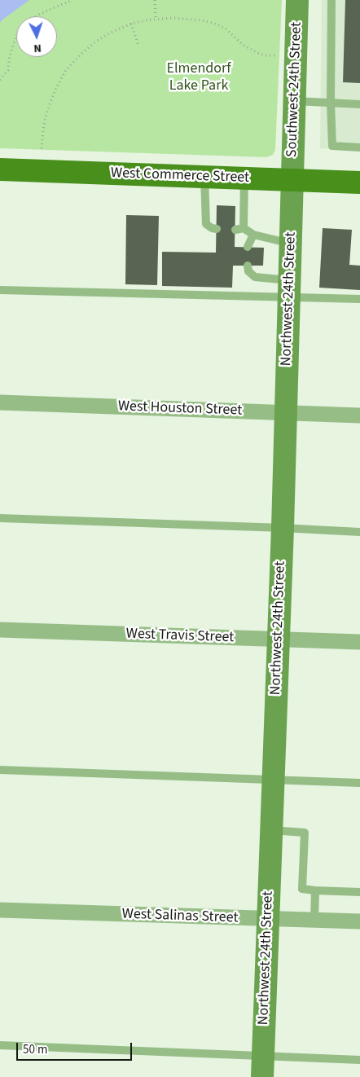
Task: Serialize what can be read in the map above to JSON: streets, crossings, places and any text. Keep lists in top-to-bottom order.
{
  "streets": {
    "main road": ["Southwest 24th Street", "West Commerce Street", "Northwest 24th Street"],
    "street": ["West Houston Street", "West Travis Street", "West Salinas Street"]
  },
  "crossings": [
    ["Southwest 24th Street", "West Commerce Street"],
    ["Southwest 24th Street", "Northwest 24th Street"],
    ["West Commerce Street", "Northwest 24th Street"],
    ["Northwest 24th Street", "West Houston Street"],
    ["Northwest 24th Street", "West Travis Street"],
    ["Northwest 24th Street", "West Salinas Street"]
  ],
  "parks": ["Elmendorf Lake Park"],
  "scale_bar": "50 m",
  "north": "bottom"
}
